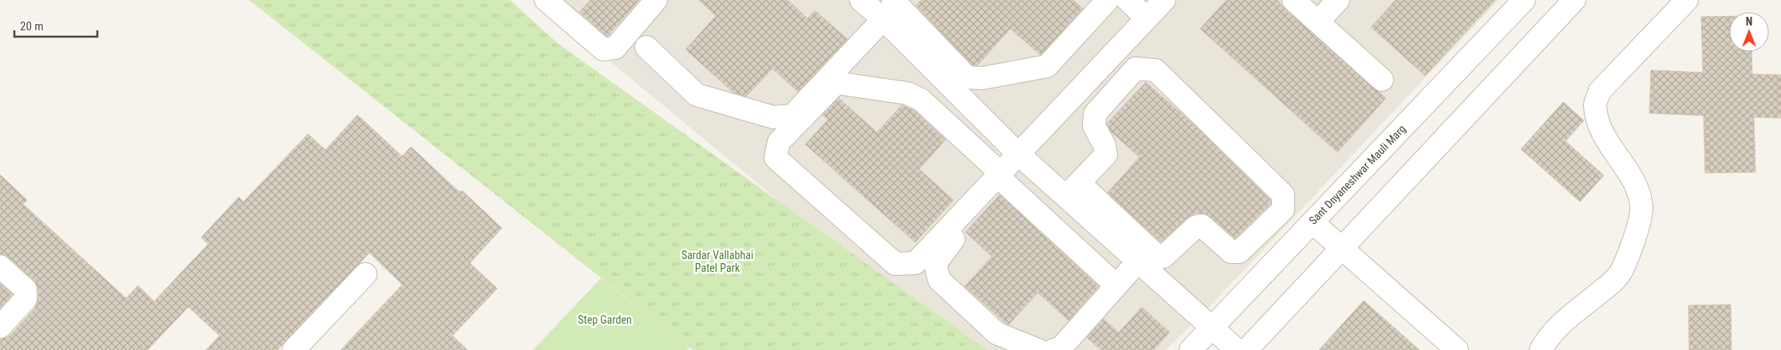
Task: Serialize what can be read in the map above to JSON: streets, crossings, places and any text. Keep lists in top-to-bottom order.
{
  "streets": {
    "street": ["Sant Dnyaneshwar Mauli Marg"]
  },
  "parks": ["Sardar Vallabhai Patel Park", "Step Garden"],
  "scale_bar": "20 m",
  "north": "top"
}
